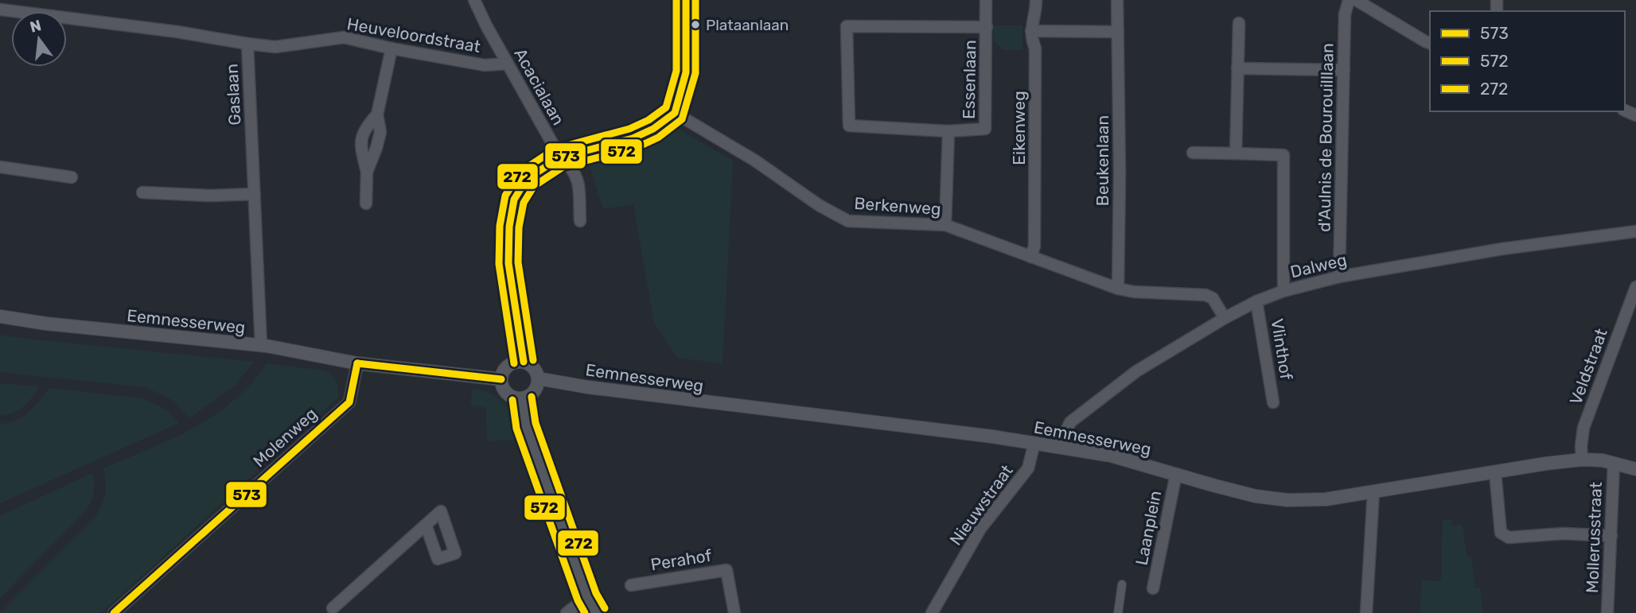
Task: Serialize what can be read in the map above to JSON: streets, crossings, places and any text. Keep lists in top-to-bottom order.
{
  "streets": {
    "street": [
      "Heuveloordstraat",
      "Essenlaan",
      "Acacialaan",
      "Gaslaan",
      "Eikenweg",
      "d'Aulnis de Bourouilllaan",
      "Beukenlaan",
      "Berkenweg",
      "Dalweg",
      "Eemnesserweg",
      "Vlinthof",
      "Veldstraat",
      "Molenweg",
      "Nieuwstraat",
      "Laanplein",
      "Mollerusstraat",
      "Perahof"
    ]
  },
  "crossings": [
    ["Heuveloordstraat", "Acacialaan"],
    ["Heuveloordstraat", "Gaslaan"],
    ["Essenlaan", "Berkenweg"],
    ["Gaslaan", "Eemnesserweg"],
    ["Eikenweg", "Berkenweg"],
    ["d'Aulnis de Bourouilllaan", "Dalweg"],
    ["Beukenlaan", "Berkenweg"],
    ["Berkenweg", "Dalweg"],
    ["Dalweg", "Eemnesserweg"],
    ["Dalweg", "Vlinthof"],
    ["Eemnesserweg", "Veldstraat"],
    ["Eemnesserweg", "Molenweg"],
    ["Eemnesserweg", "Nieuwstraat"],
    ["Eemnesserweg", "Laanplein"],
    ["Eemnesserweg", "Mollerusstraat"]
  ],
  "places": ["Plataanlaan"],
  "lines": ["transit line 573", "transit line 572", "transit line 272"],
  "legend": ["573", "572", "272"],
  "north": "top"
}
